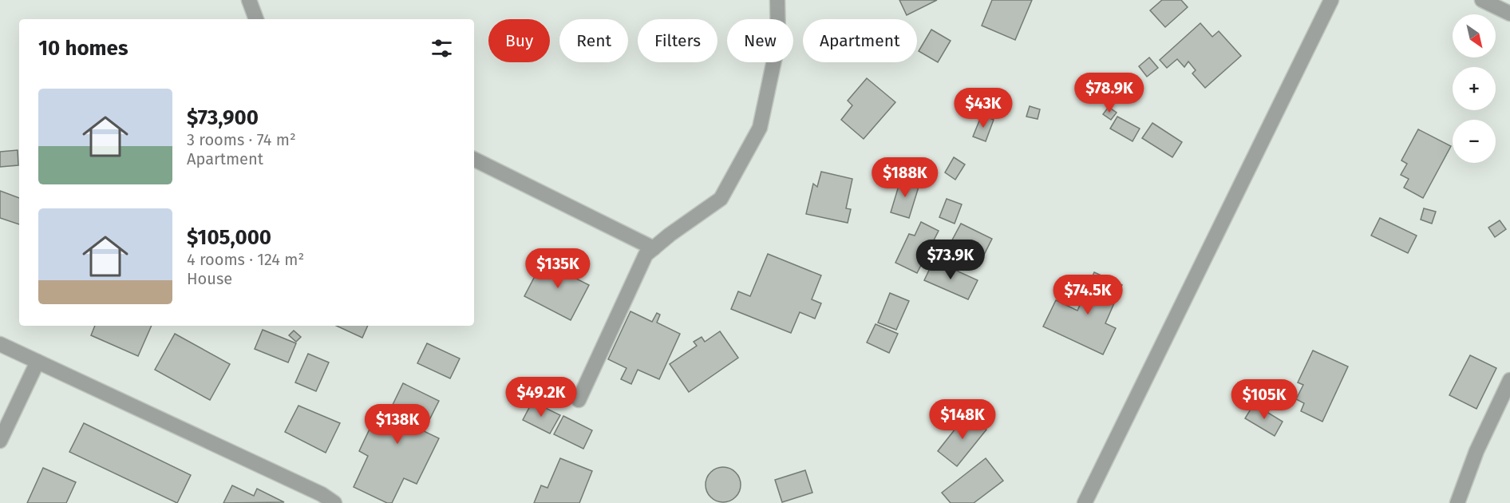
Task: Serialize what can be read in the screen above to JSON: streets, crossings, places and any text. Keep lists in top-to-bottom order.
{
  "north": "bottom right",
  "page": {
    "map_buttons": ["+", "−"],
    "chip": [
      "Buy",
      "Rent",
      "Filters",
      "New",
      "Apartment"
    ],
    "heading": "10 homes",
    "price": [
      "$78.9K",
      "$43K",
      "$188K",
      "$73.9K",
      "$135K",
      "$74.5K",
      "$49.2K",
      "$105K",
      "$148K",
      "$138K"
    ],
    "list": [
      {
        "name": "$73,900",
        "note": "3 rooms · 74 m² · Apartment"
      },
      {
        "name": "$105,000",
        "note": "4 rooms · 124 m² · House"
      }
    ]
  }
}
